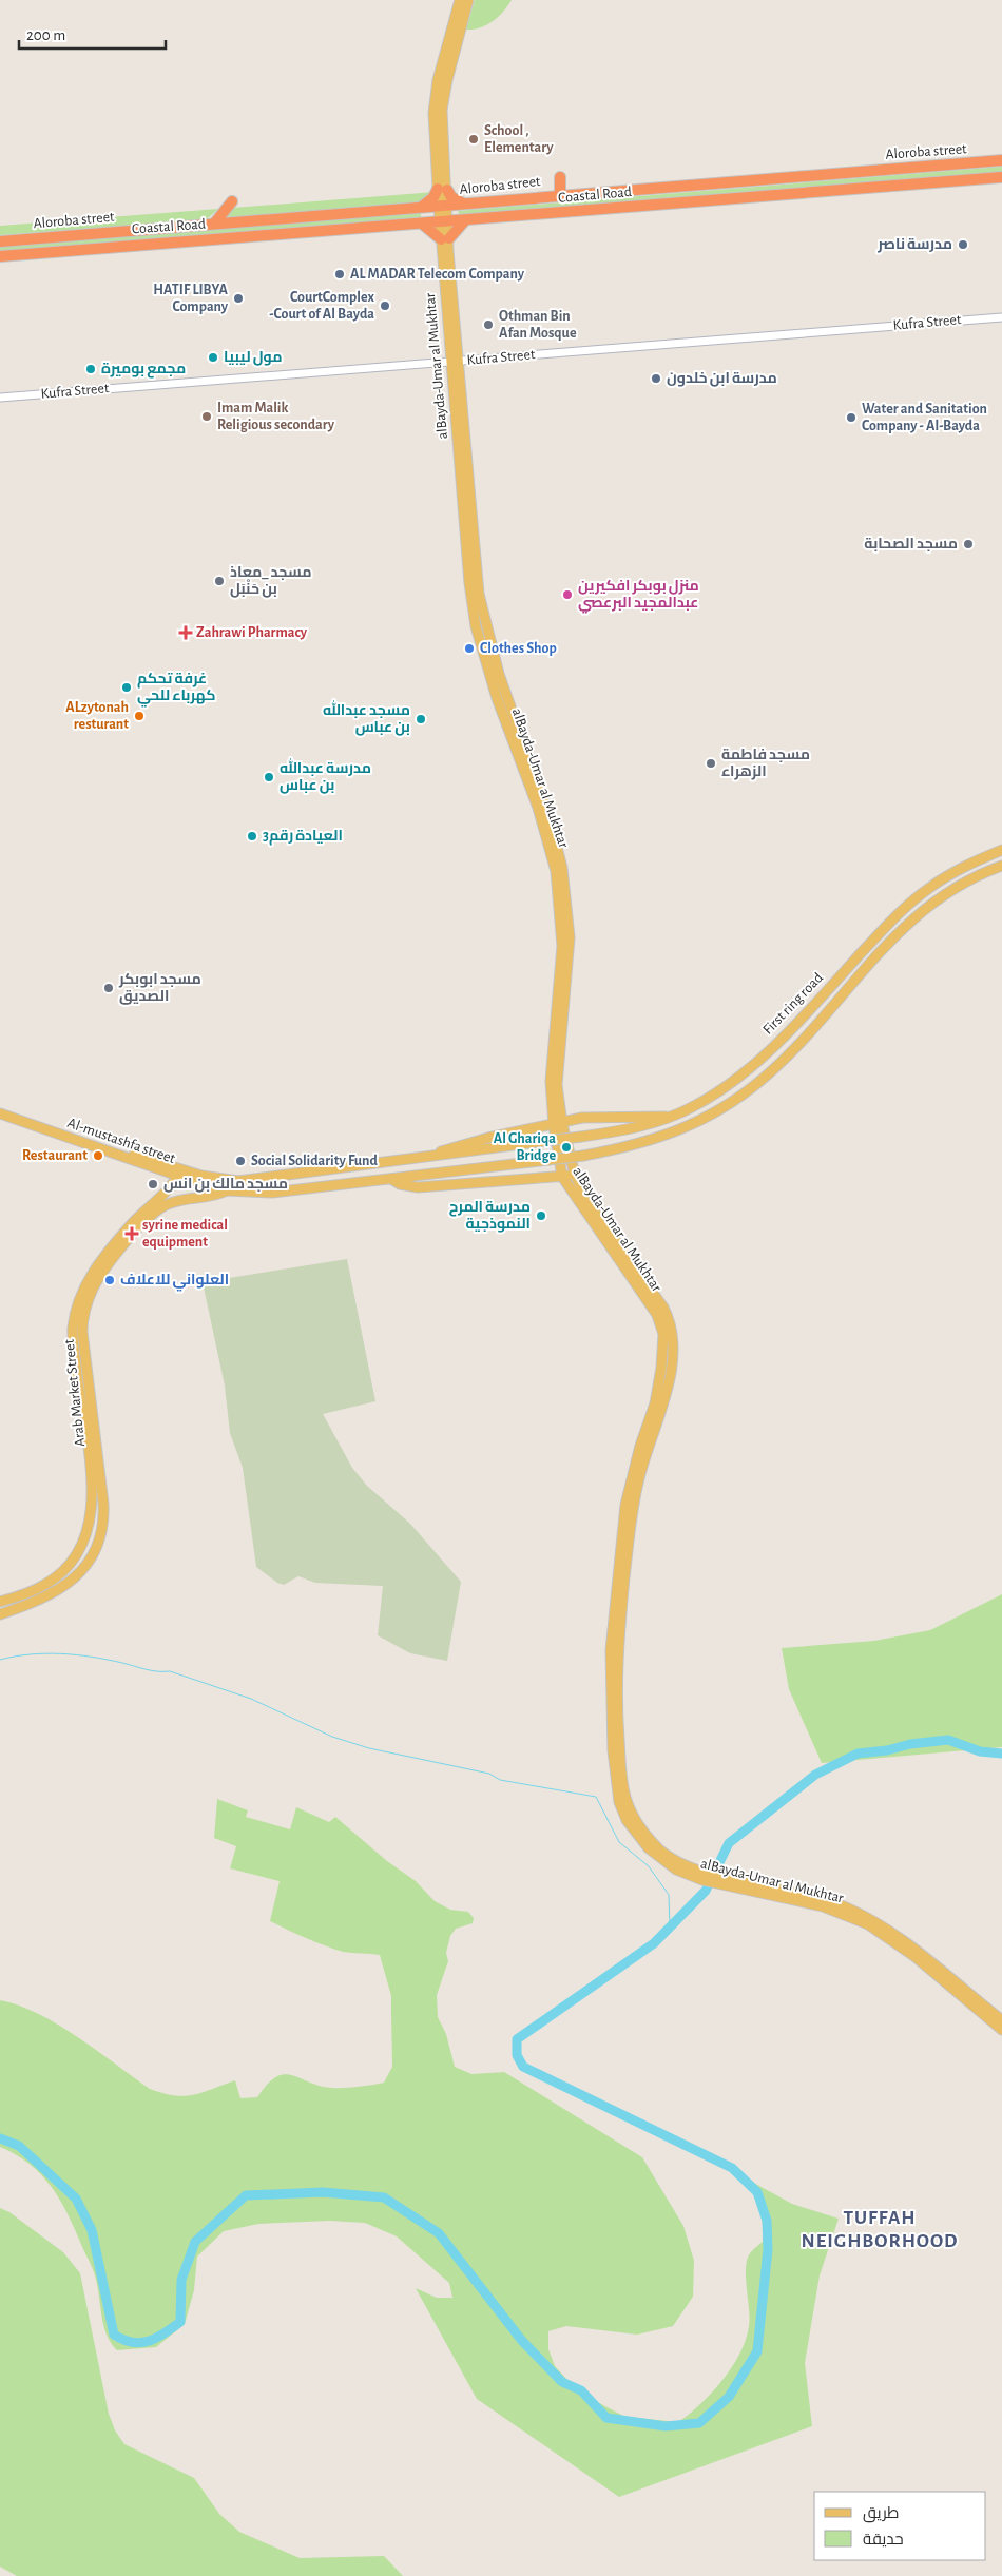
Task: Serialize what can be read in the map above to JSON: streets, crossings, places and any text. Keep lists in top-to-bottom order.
{
  "streets": {
    "highway": ["Aloroba street", "Coastal Road"],
    "main road": [
      "alBayda-Umar al Mukhtar",
      "First ring road",
      "Al-mustashfa street",
      "Arab Market Street"
    ],
    "street": ["Kufra Street"]
  },
  "crossings": [
    ["Aloroba street", "alBayda-Umar al Mukhtar"],
    ["Coastal Road", "alBayda-Umar al Mukhtar"],
    ["Kufra Street", "alBayda-Umar al Mukhtar"],
    ["First ring road", "Al-mustashfa street"],
    ["Al-mustashfa street", "Arab Market Street"]
  ],
  "districts": ["TUFFAH NEIGHBORHOOD"],
  "places": {
    "other": [
      "School , Elementary",
      "مدرسة ناصر",
      "AL MADAR Telecom Company",
      "HATIF LIBYA Company",
      "CourtComplex -Court of Al Bayda",
      "Othman Bin Afan Mosque",
      "مول ليبيا",
      "مجمع بوميرة",
      "مدرسة ابن خلدون",
      "Imam Malik Religious secondary",
      "Water and Sanitation Company - Al-Bayda",
      "مسجد الصحابة",
      "مسجد _معاذ بن حَنْبَل",
      "منزل بوبكر افكيرين عبدالمجيد البرعصي",
      "Clothes Shop",
      "غرفة تحكم كهرباء للحي",
      "ALzytonah resturant",
      "مسجد عبدالله بن عباس",
      "مسجد فاطمة الزهراء",
      "مدرسة عبدالله بن عباس",
      "3العيادة رقم",
      "مسجد ابوبكر الصديق",
      "Al Ghariqa Bridge",
      "Restaurant",
      "Social Solidarity Fund",
      "مسجد مالك بن انس",
      "مدرسة المرح النموذجية",
      "العلواني للاعلاف"
    ],
    "health": ["Zahrawi Pharmacy", "syrine medical equipment"]
  },
  "legend": ["طريق", "حديقة"],
  "scale_bar": "200 m"
}
